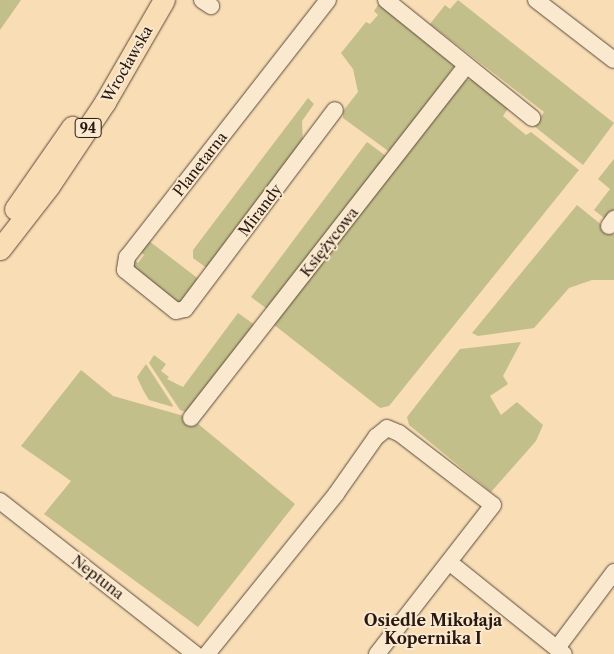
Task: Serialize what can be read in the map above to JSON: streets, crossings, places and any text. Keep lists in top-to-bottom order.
{
  "streets": {
    "main road": ["Wrocławska", "94"],
    "street": [
      "Planetarna",
      "Mirandy",
      "Księżycowa",
      "Neptuna"
    ]
  },
  "crossings": [
    ["Planetarna", "Mirandy"]
  ],
  "districts": ["Osiedle Mikołaja Kopernika I"]
}
